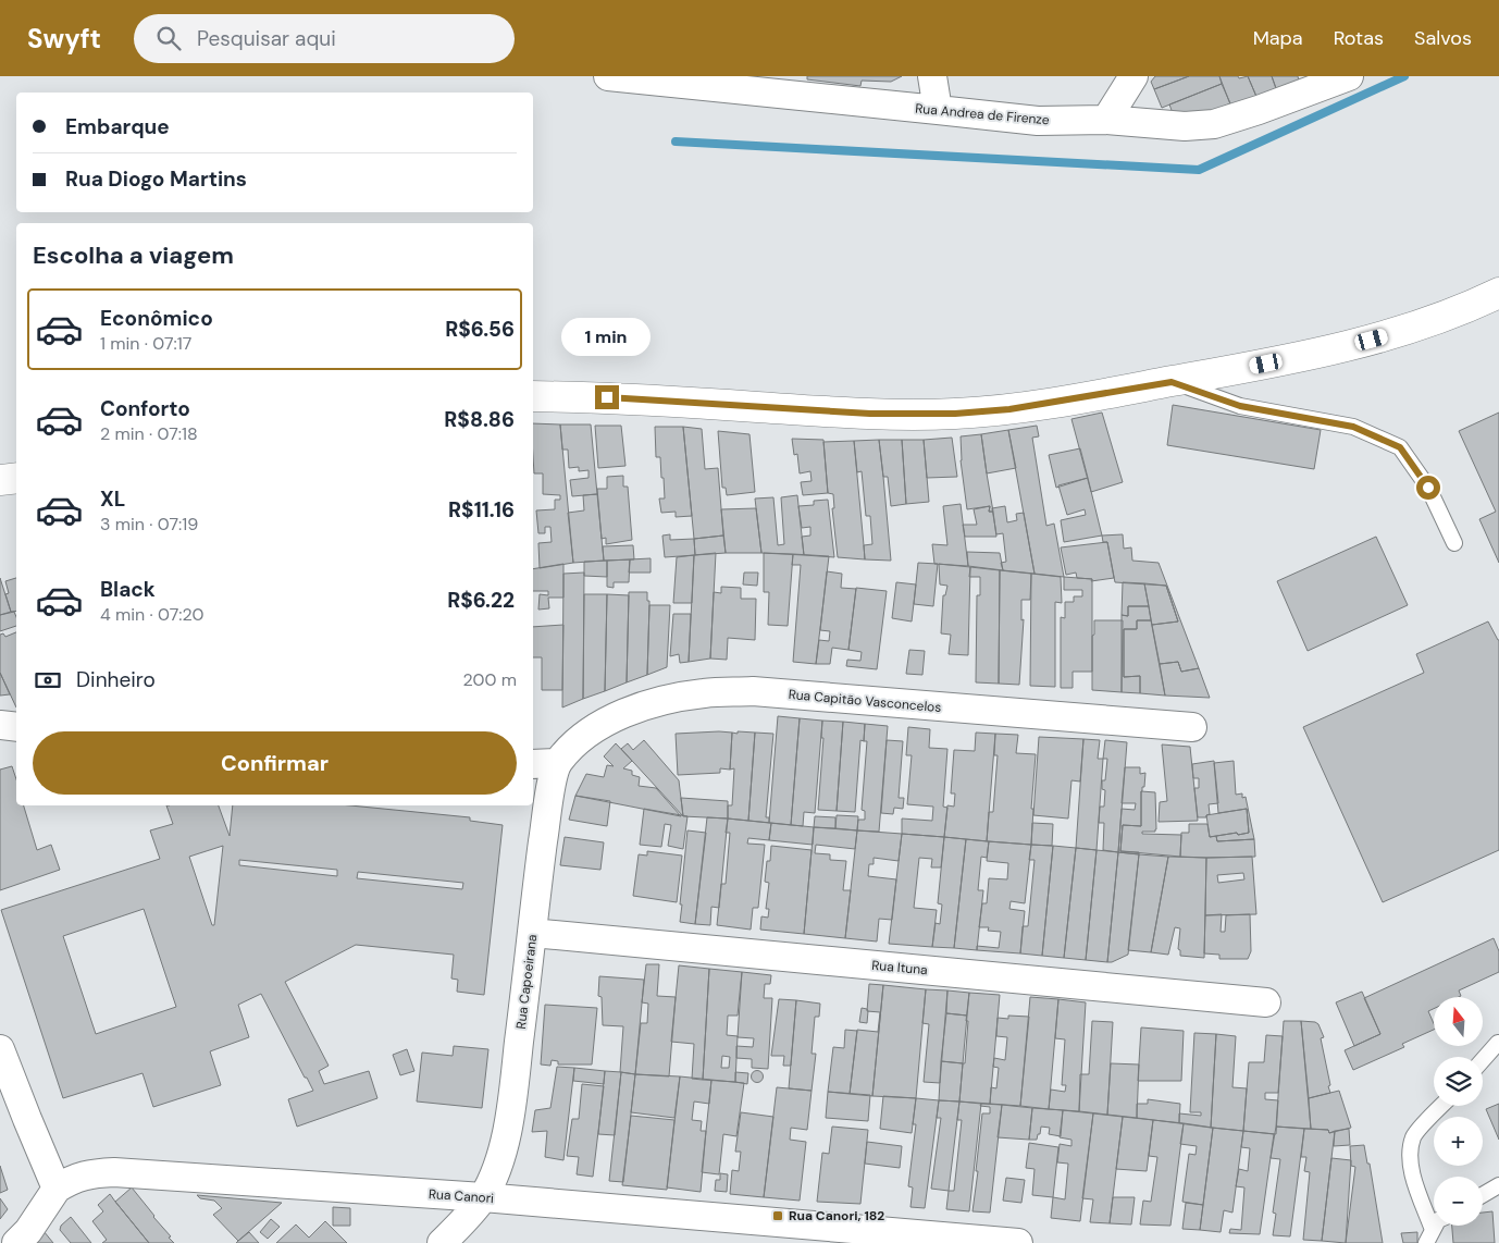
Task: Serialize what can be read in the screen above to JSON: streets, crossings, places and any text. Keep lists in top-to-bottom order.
{
  "streets": {
    "street": [
      "Rua Andrea de Firenze",
      "Rua Capitão Vasconcelos",
      "Rua Ituna",
      "Rua Capoeirana",
      "Rua Canori"
    ]
  },
  "crossings": [
    ["Rua Capitão Vasconcelos", "Rua Capoeirana"],
    ["Rua Ituna", "Rua Capoeirana"],
    ["Rua Capoeirana", "Rua Canori"]
  ],
  "places": {
    "transit": ["Rua Canori, 182"]
  },
  "north": "top",
  "page": {
    "header": "Swyft",
    "search": "Pesquisar aqui",
    "nav": ["Mapa", "Rotas", "Salvos"],
    "banner": ["Embarque", "Rua Diogo Martins"],
    "heading": "Escolha a viagem",
    "list": [
      {
        "name": "Econômico",
        "note": "1 min · 07:17",
        "value": "R$6.56"
      },
      {
        "name": "Conforto",
        "note": "2 min · 07:18",
        "value": "R$8.86"
      },
      {
        "name": "XL",
        "note": "3 min · 07:19",
        "value": "R$11.16"
      },
      {
        "name": "Black",
        "note": "4 min · 07:20",
        "value": "R$6.22"
      }
    ],
    "bubble": "1 min",
    "pay": ["Dinheiro", "200 m"],
    "buttons": "Confirmar",
    "map_buttons": ["+", "−"]
  }
}
